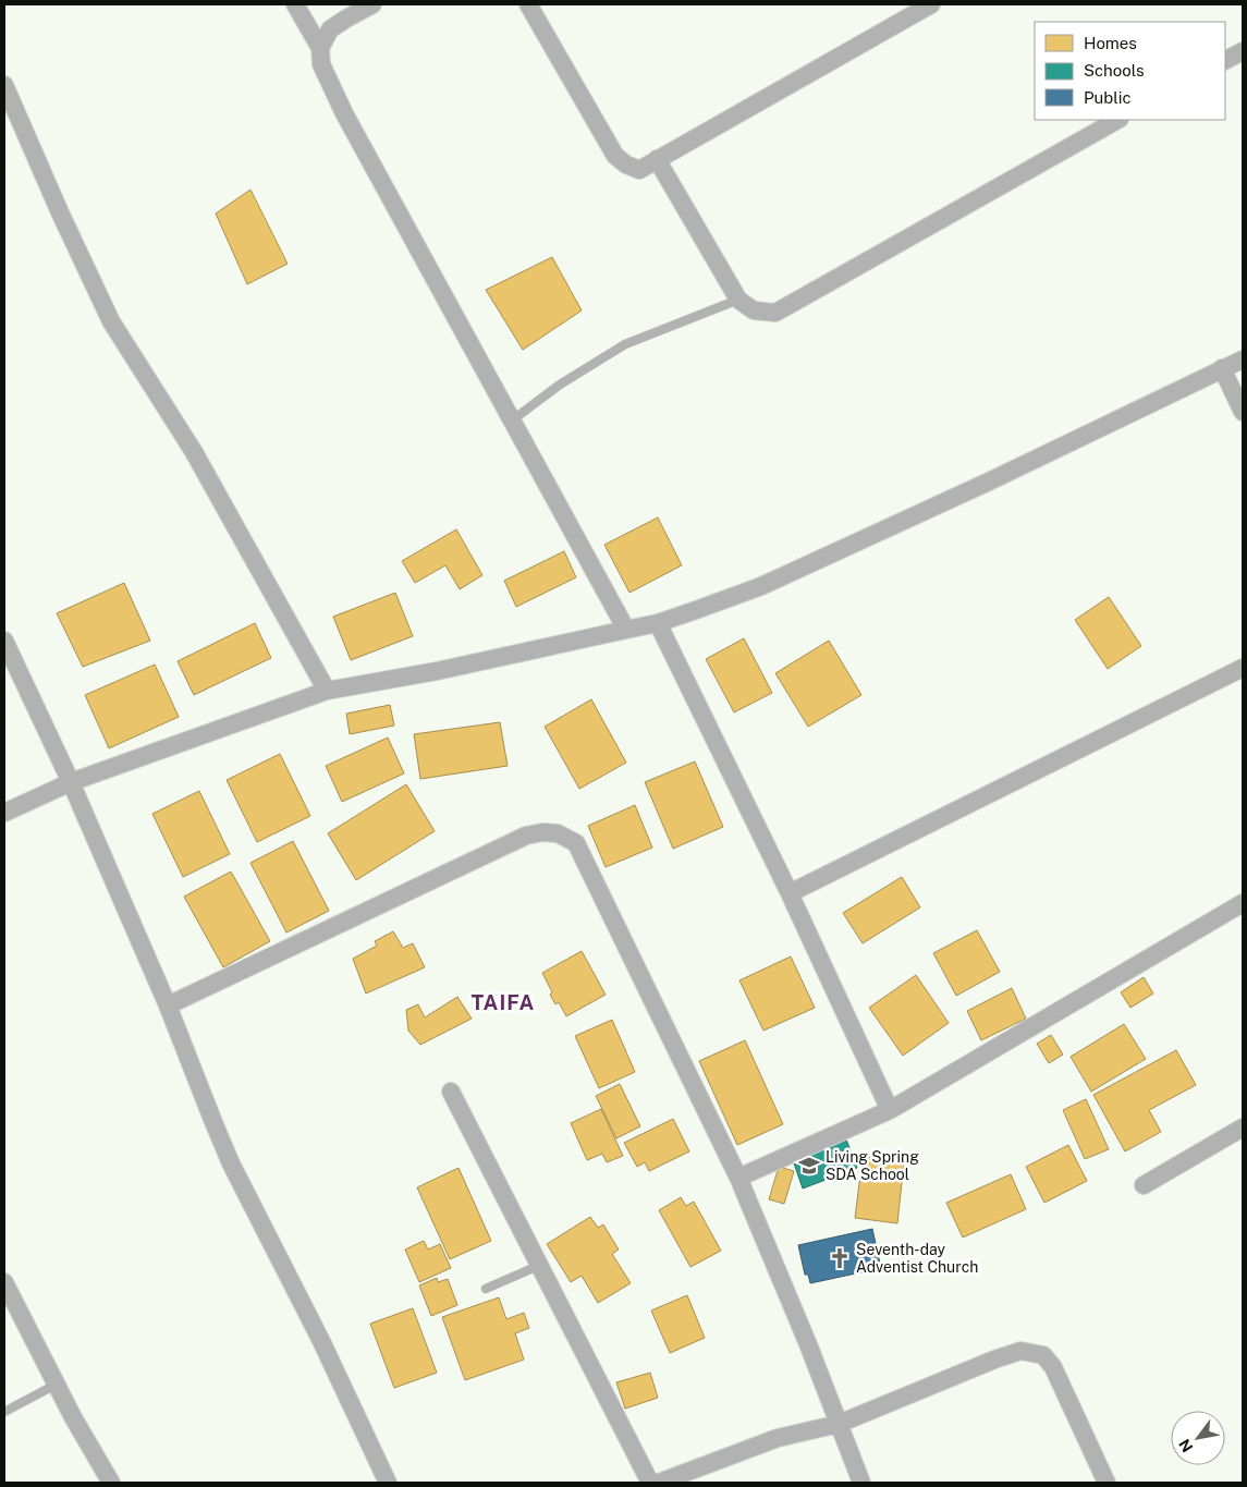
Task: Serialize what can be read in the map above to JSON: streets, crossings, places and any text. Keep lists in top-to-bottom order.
{
  "districts": ["TAIFA"],
  "places": {
    "school or university": ["Living Spring SDA School"],
    "church": ["Seventh-day Adventist Church"]
  },
  "legend": ["Homes", "Schools", "Public"],
  "north": "bottom left"
}
